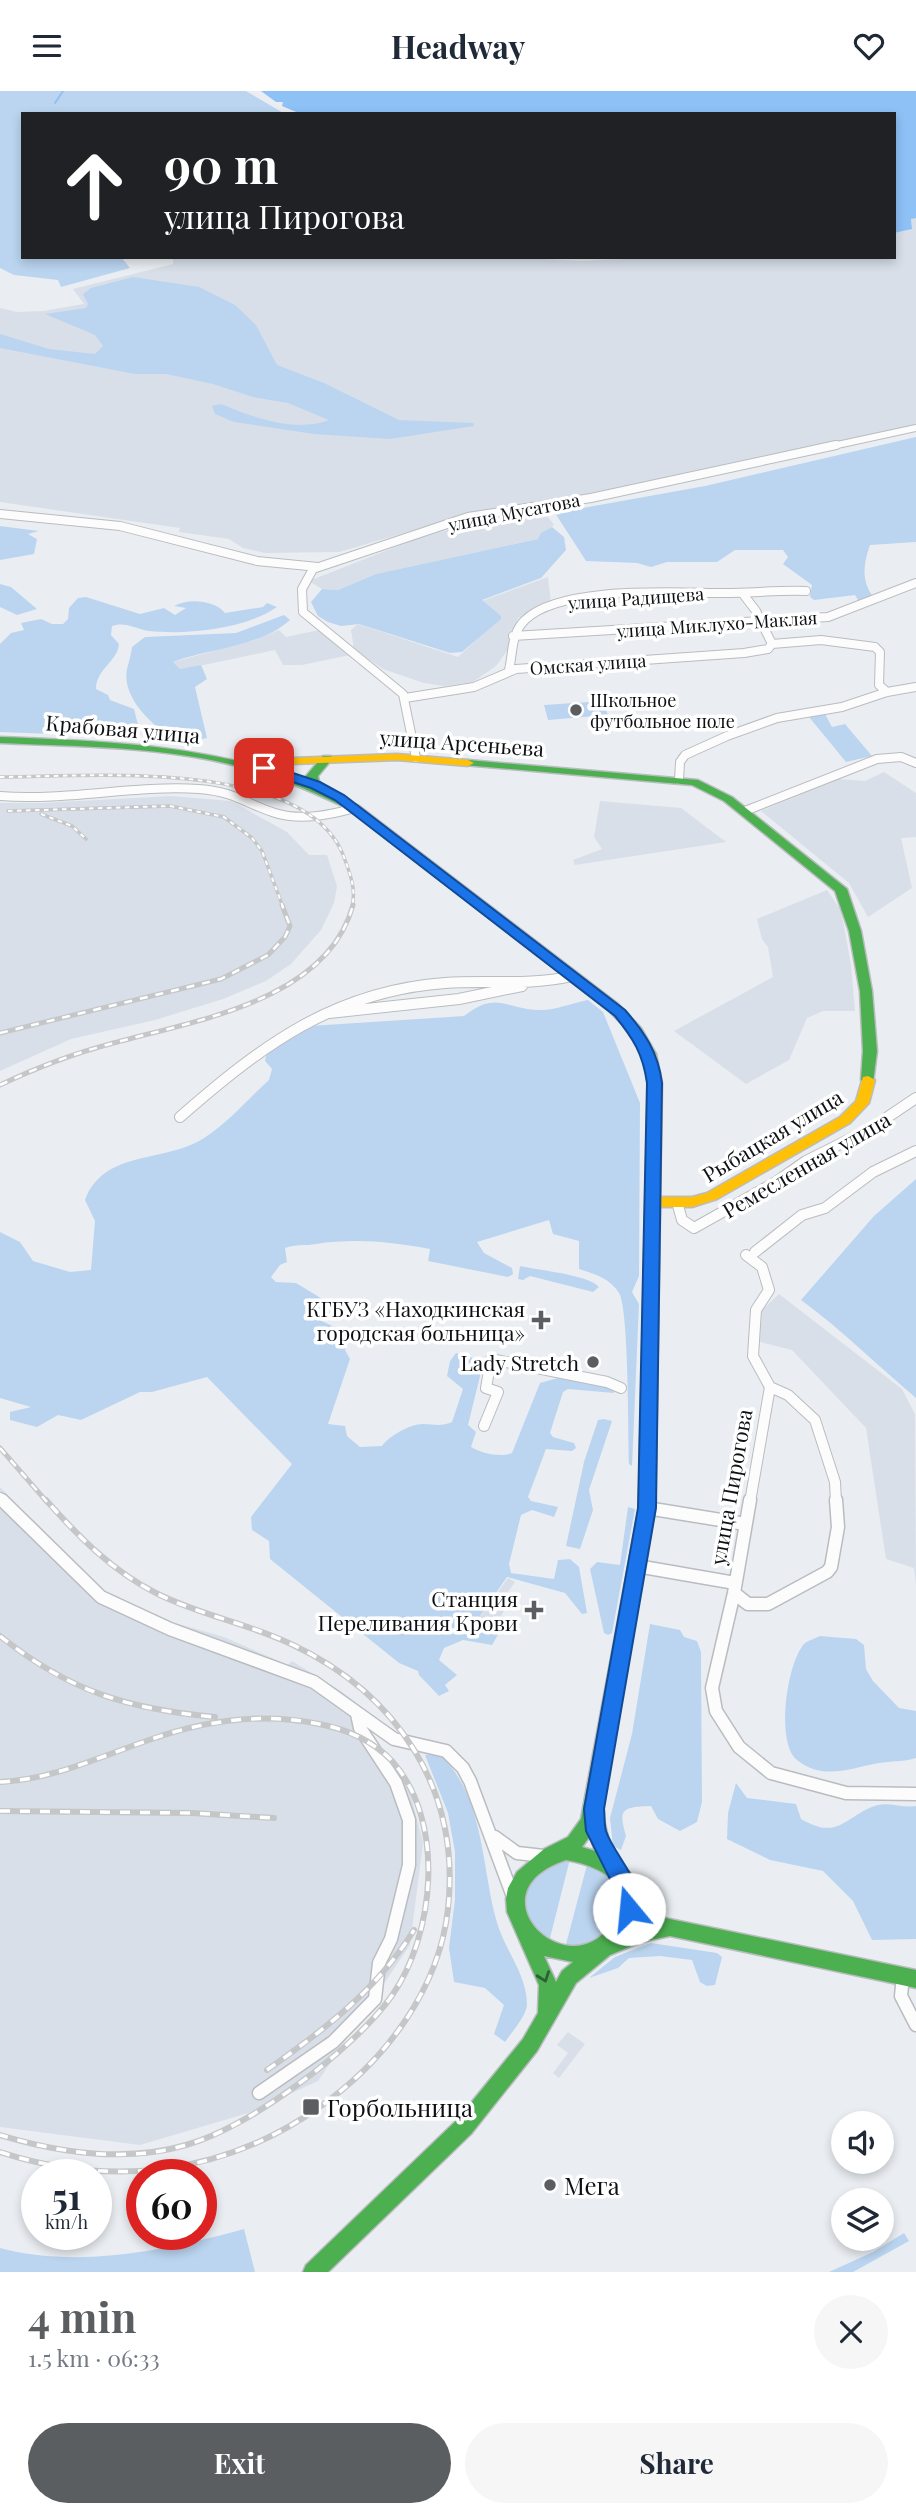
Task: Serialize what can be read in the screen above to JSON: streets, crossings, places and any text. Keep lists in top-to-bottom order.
{
  "streets": {
    "main road": ["Крабовая улица", "улица Арсеньева", "Рыбацкая улица"],
    "street": [
      "улица Мусатова",
      "улица Радищева",
      "улица Миклухо-Маклая",
      "Омская улица",
      "Ремесленная улица",
      "улица Пирогова"
    ]
  },
  "crossings": [
    ["улица Радищева", "улица Миклухо-Маклая"],
    ["Крабовая улица", "улица Арсеньева"],
    ["улица Арсеньева", "Рыбацкая улица"],
    ["Рыбацкая улица", "Ремесленная улица"]
  ],
  "places": {
    "other": ["Школьное футбольное поле", "Lady Stretch", "Мега"],
    "health": ["КГБУЗ «Находкинская городская больница»", "Станция Переливания Крови"],
    "transit": ["Горбольница"]
  },
  "page": {
    "header": "Headway",
    "turn": ["90 m", "улица Пирогова"],
    "speed": "51 km/h",
    "limit": "60",
    "heading": ["4 min", "1.5 km · 06:33"],
    "buttons": ["Exit", "Share"]
  }
}
